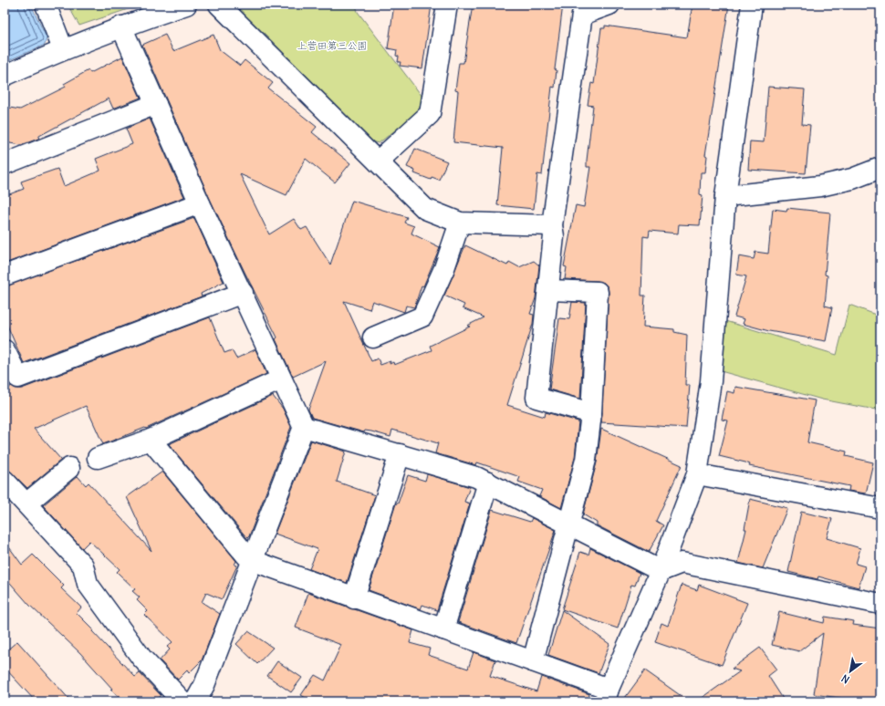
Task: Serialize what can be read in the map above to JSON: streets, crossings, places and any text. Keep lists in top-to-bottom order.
{
  "parks": ["上菅田第三公園"],
  "north": "bottom left"
}
